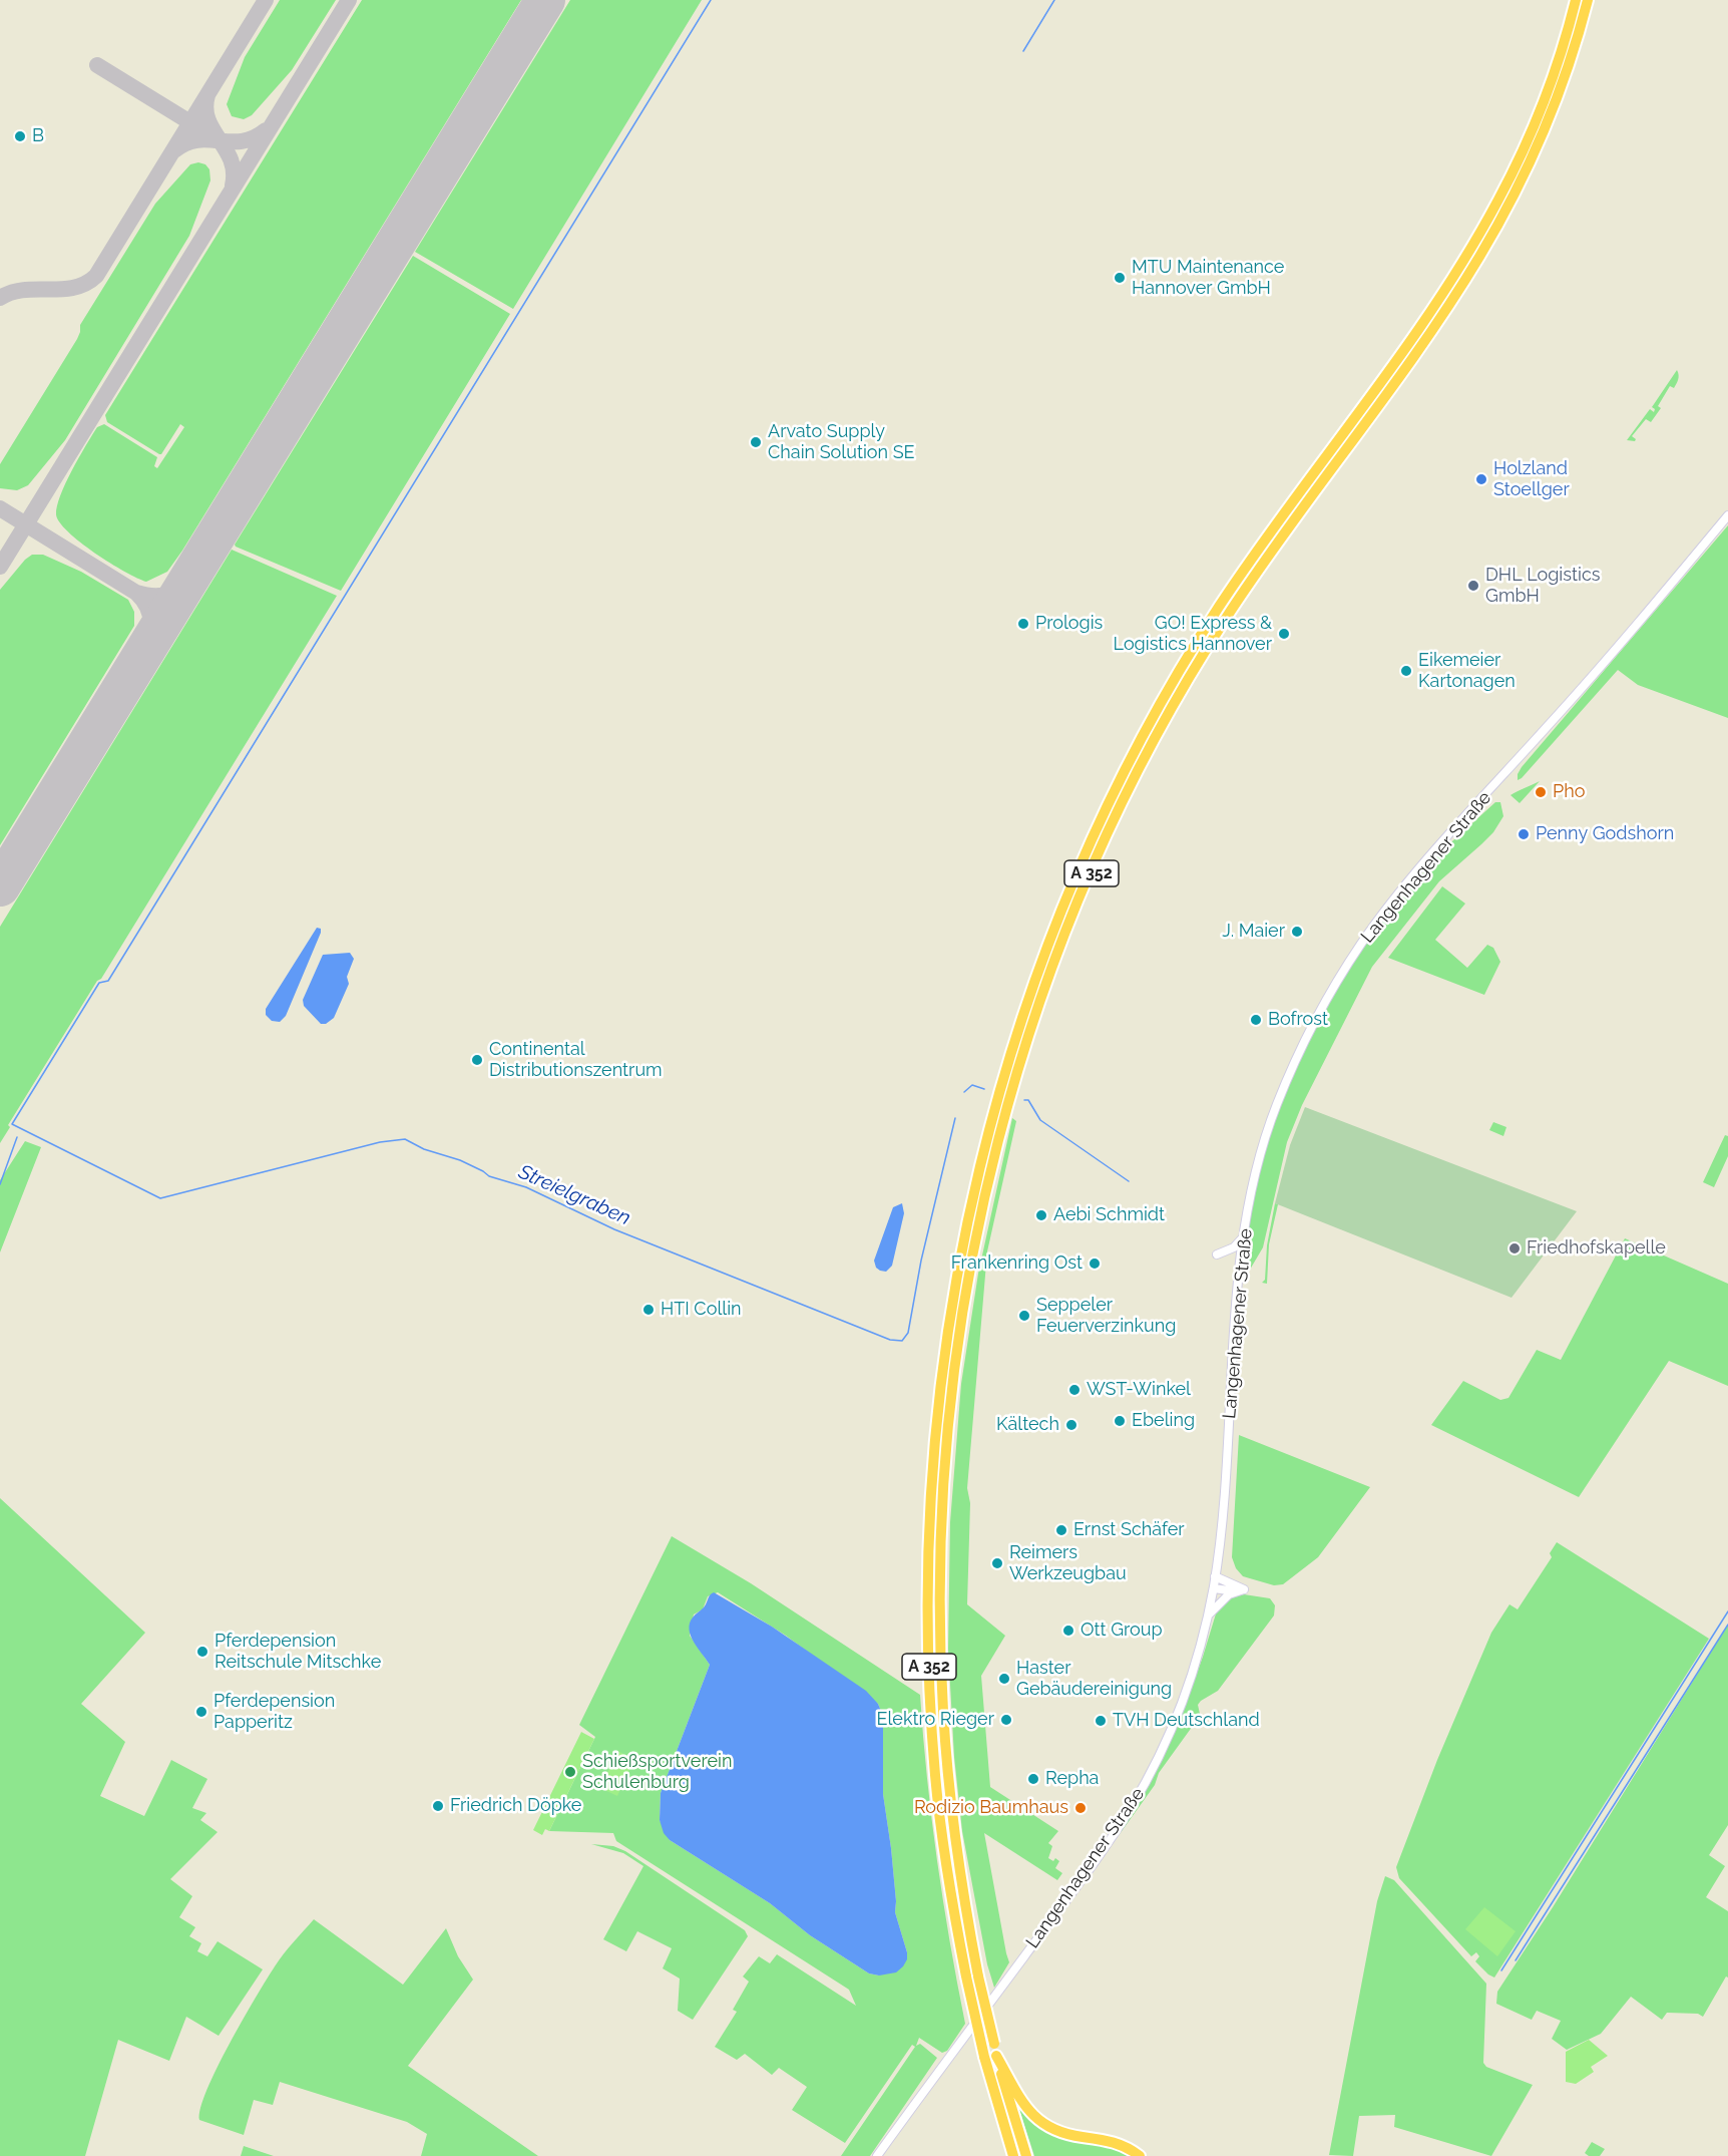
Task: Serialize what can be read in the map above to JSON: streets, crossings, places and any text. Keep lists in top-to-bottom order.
{
  "streets": {
    "highway": ["A 352"],
    "main road": ["Langenhagener Straße"]
  },
  "water": ["Streielgraben"],
  "places": [
    "B",
    "MTU Maintenance Hannover GmbH",
    "Arvato Supply Chain Solution SE",
    "Holzland Stoellger",
    "DHL Logistics GmbH",
    "Prologis",
    "GO! Express & Logistics Hannover",
    "Eikemeier Kartonagen",
    "Pho",
    "Penny Godshorn",
    "J. Maier",
    "Bofrost",
    "Continental Distributionszentrum",
    "Aebi Schmidt",
    "Friedhofskapelle",
    "Frankenring Ost",
    "HTI Collin",
    "Seppeler Feuerverzinkung",
    "WST-Winkel",
    "Ebeling",
    "Kältech",
    "Ernst Schäfer",
    "Reimers Werkzeugbau",
    "Ott Group",
    "Pferdepension Reitschule Mitschke",
    "Haster Gebäudereinigung",
    "Pferdepension Papperitz",
    "Elektro Rieger",
    "TVH Deutschland",
    "Schießsportverein Schulenburg",
    "Repha",
    "Friedrich Döpke",
    "Rodizio Baumhaus"
  ]
}
